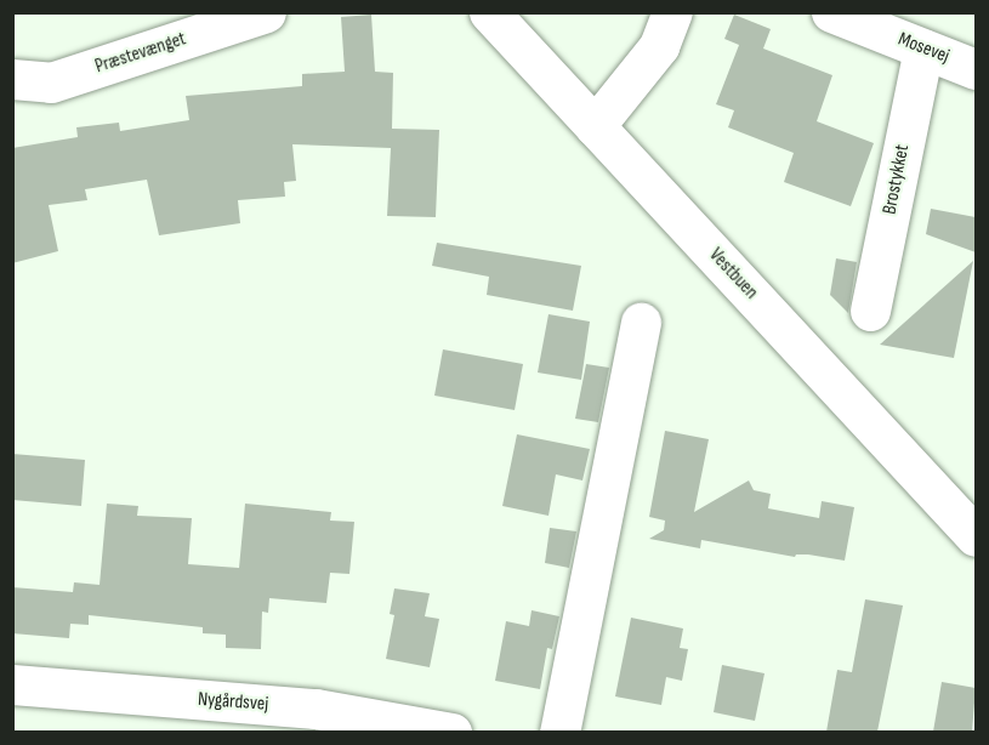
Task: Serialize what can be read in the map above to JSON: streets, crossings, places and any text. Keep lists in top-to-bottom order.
{
  "streets": {
    "street": [
      "Mosevej",
      "Præstevænget",
      "Brostykket",
      "Vestbuen",
      "Nygårdsvej"
    ]
  },
  "crossings": [
    ["Mosevej", "Brostykket"]
  ]
}
